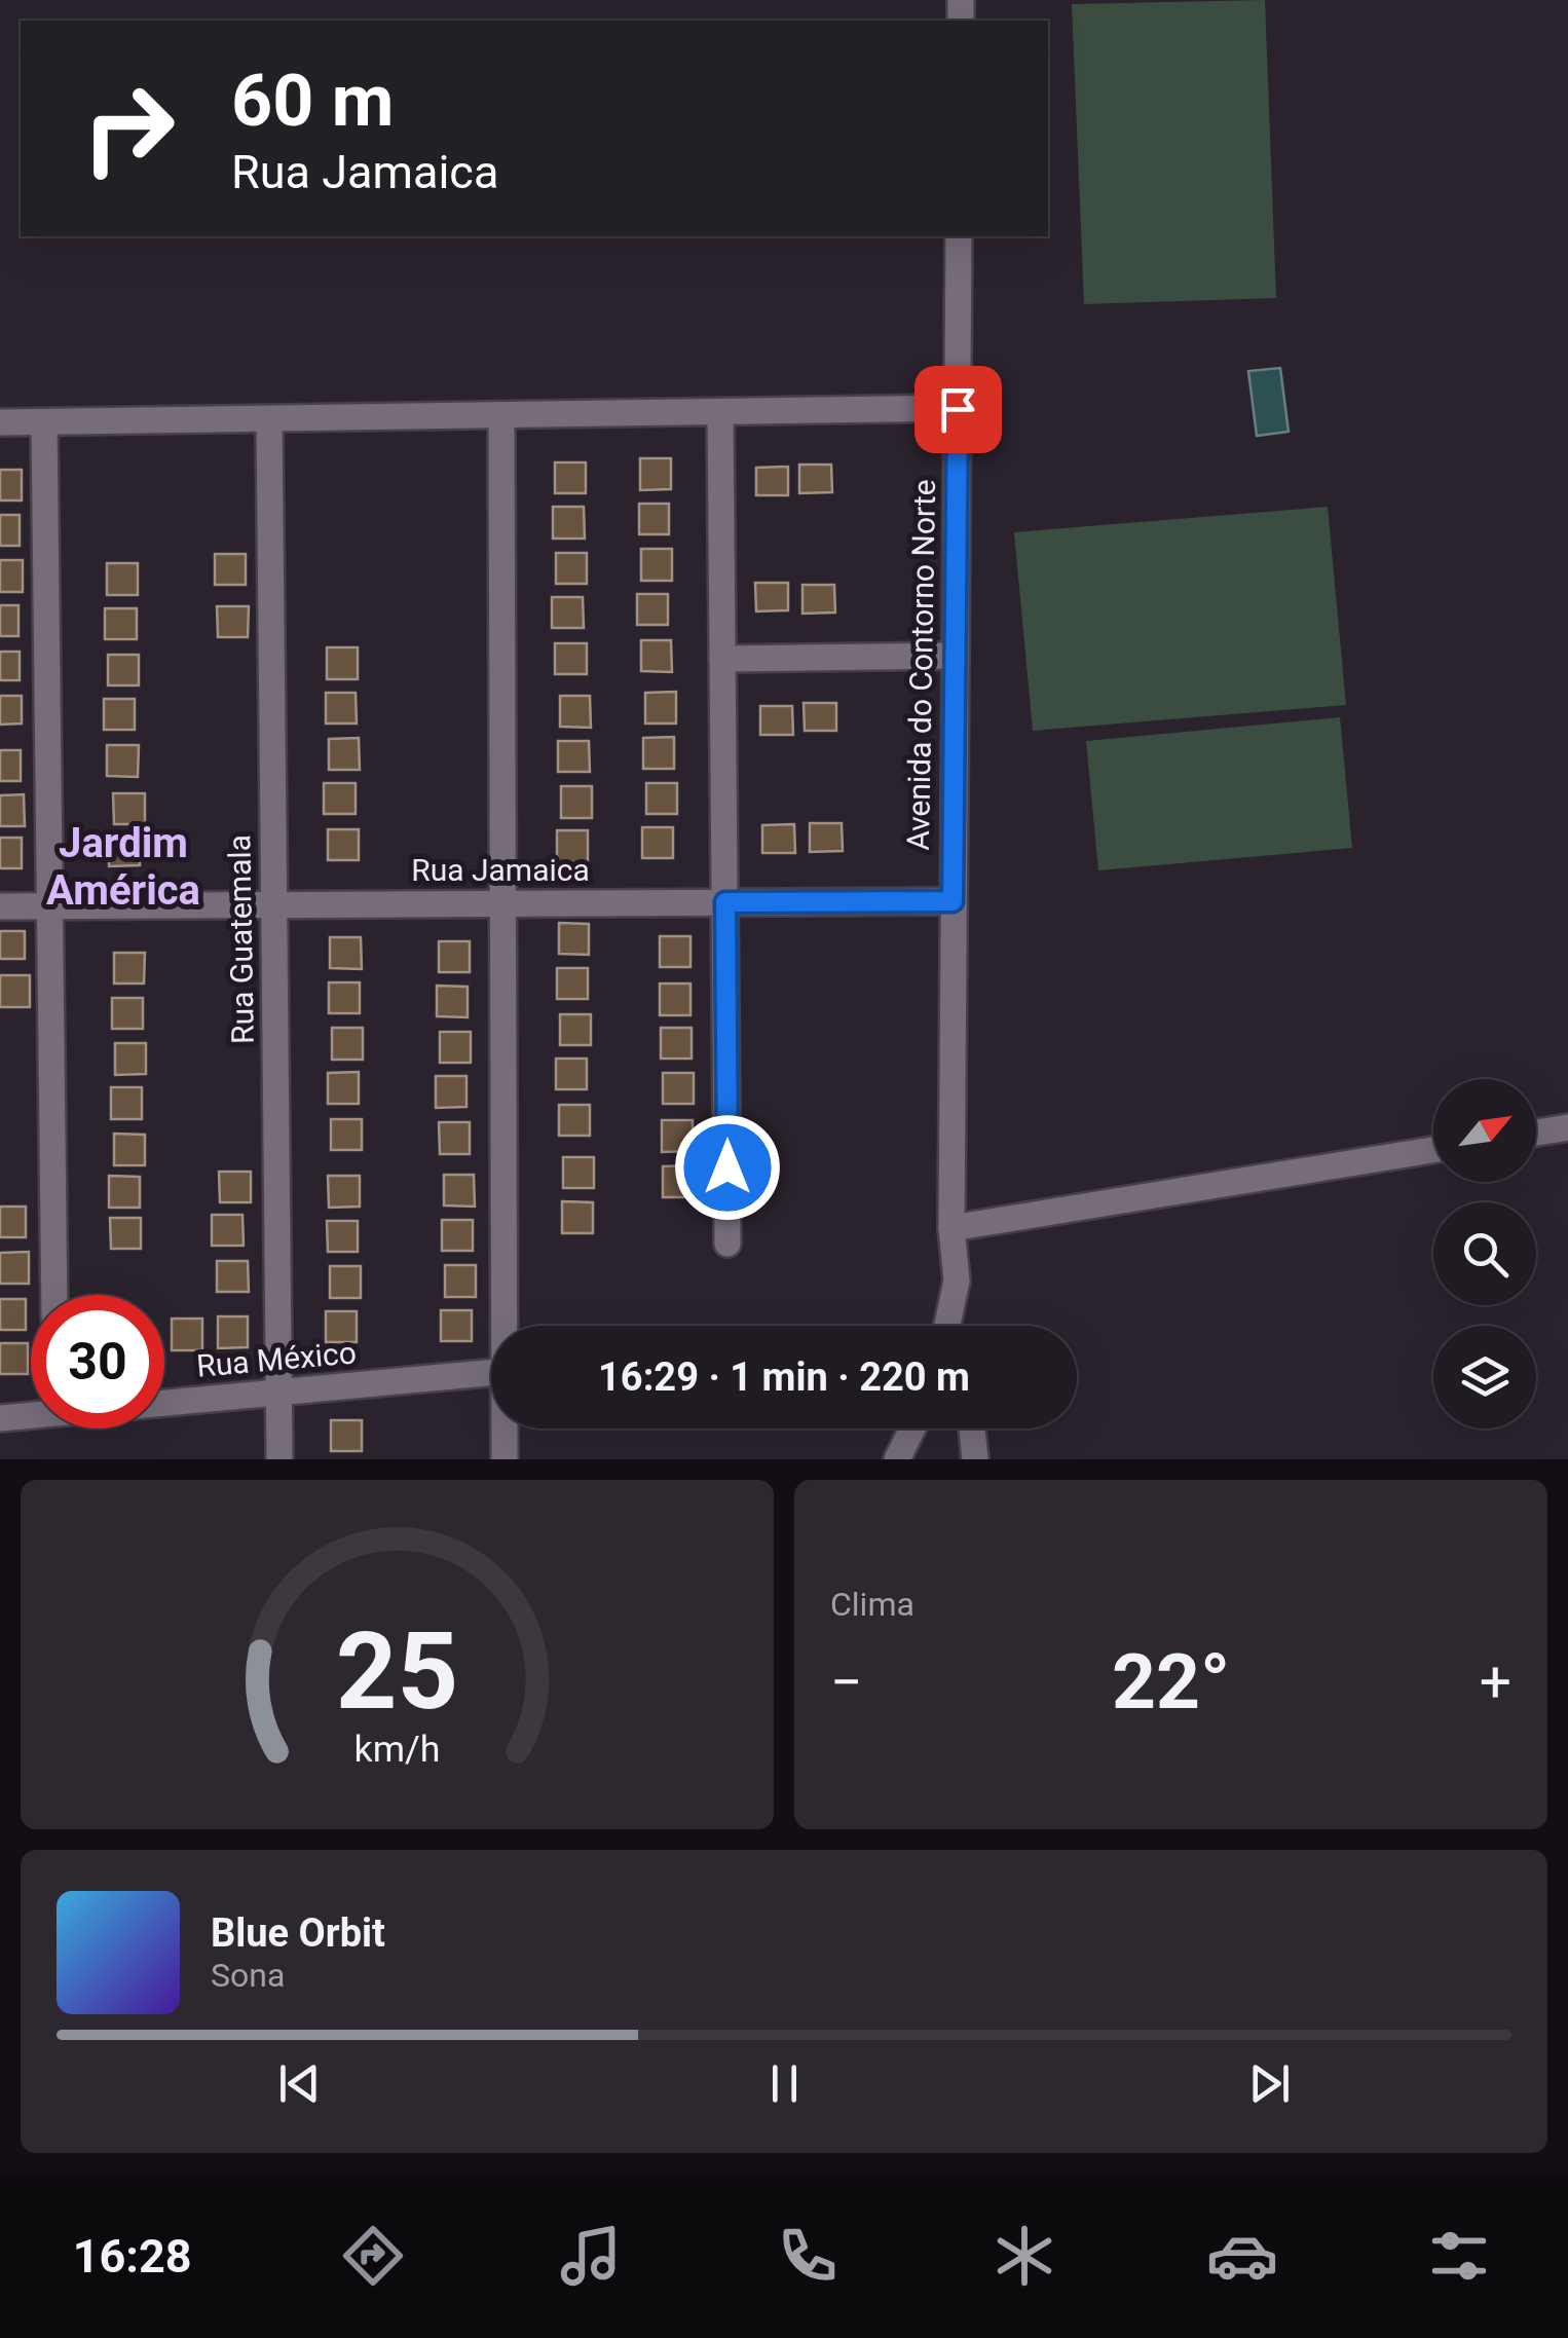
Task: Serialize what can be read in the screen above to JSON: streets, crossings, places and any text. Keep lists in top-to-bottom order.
{
  "streets": {
    "street": [
      "Avenida do Contorno Norte",
      "Rua Jamaica",
      "Rua Guatemala",
      "Rua México"
    ]
  },
  "crossings": [
    ["Avenida do Contorno Norte", "Rua Jamaica"],
    ["Rua Jamaica", "Rua Guatemala"],
    ["Rua Guatemala", "Rua México"]
  ],
  "districts": ["Jardim América"],
  "north": "top right",
  "page": {
    "turn": ["60 m", "Rua Jamaica"],
    "limit": "30",
    "trip": "16:29 · 1 min · 220 m",
    "tile": "Clima",
    "heat": ["−", "22°", "+"],
    "song": ["Blue Orbit", "Sona"],
    "tabs": "16:28",
    "gauge": ["25", "km/h"]
  }
}
